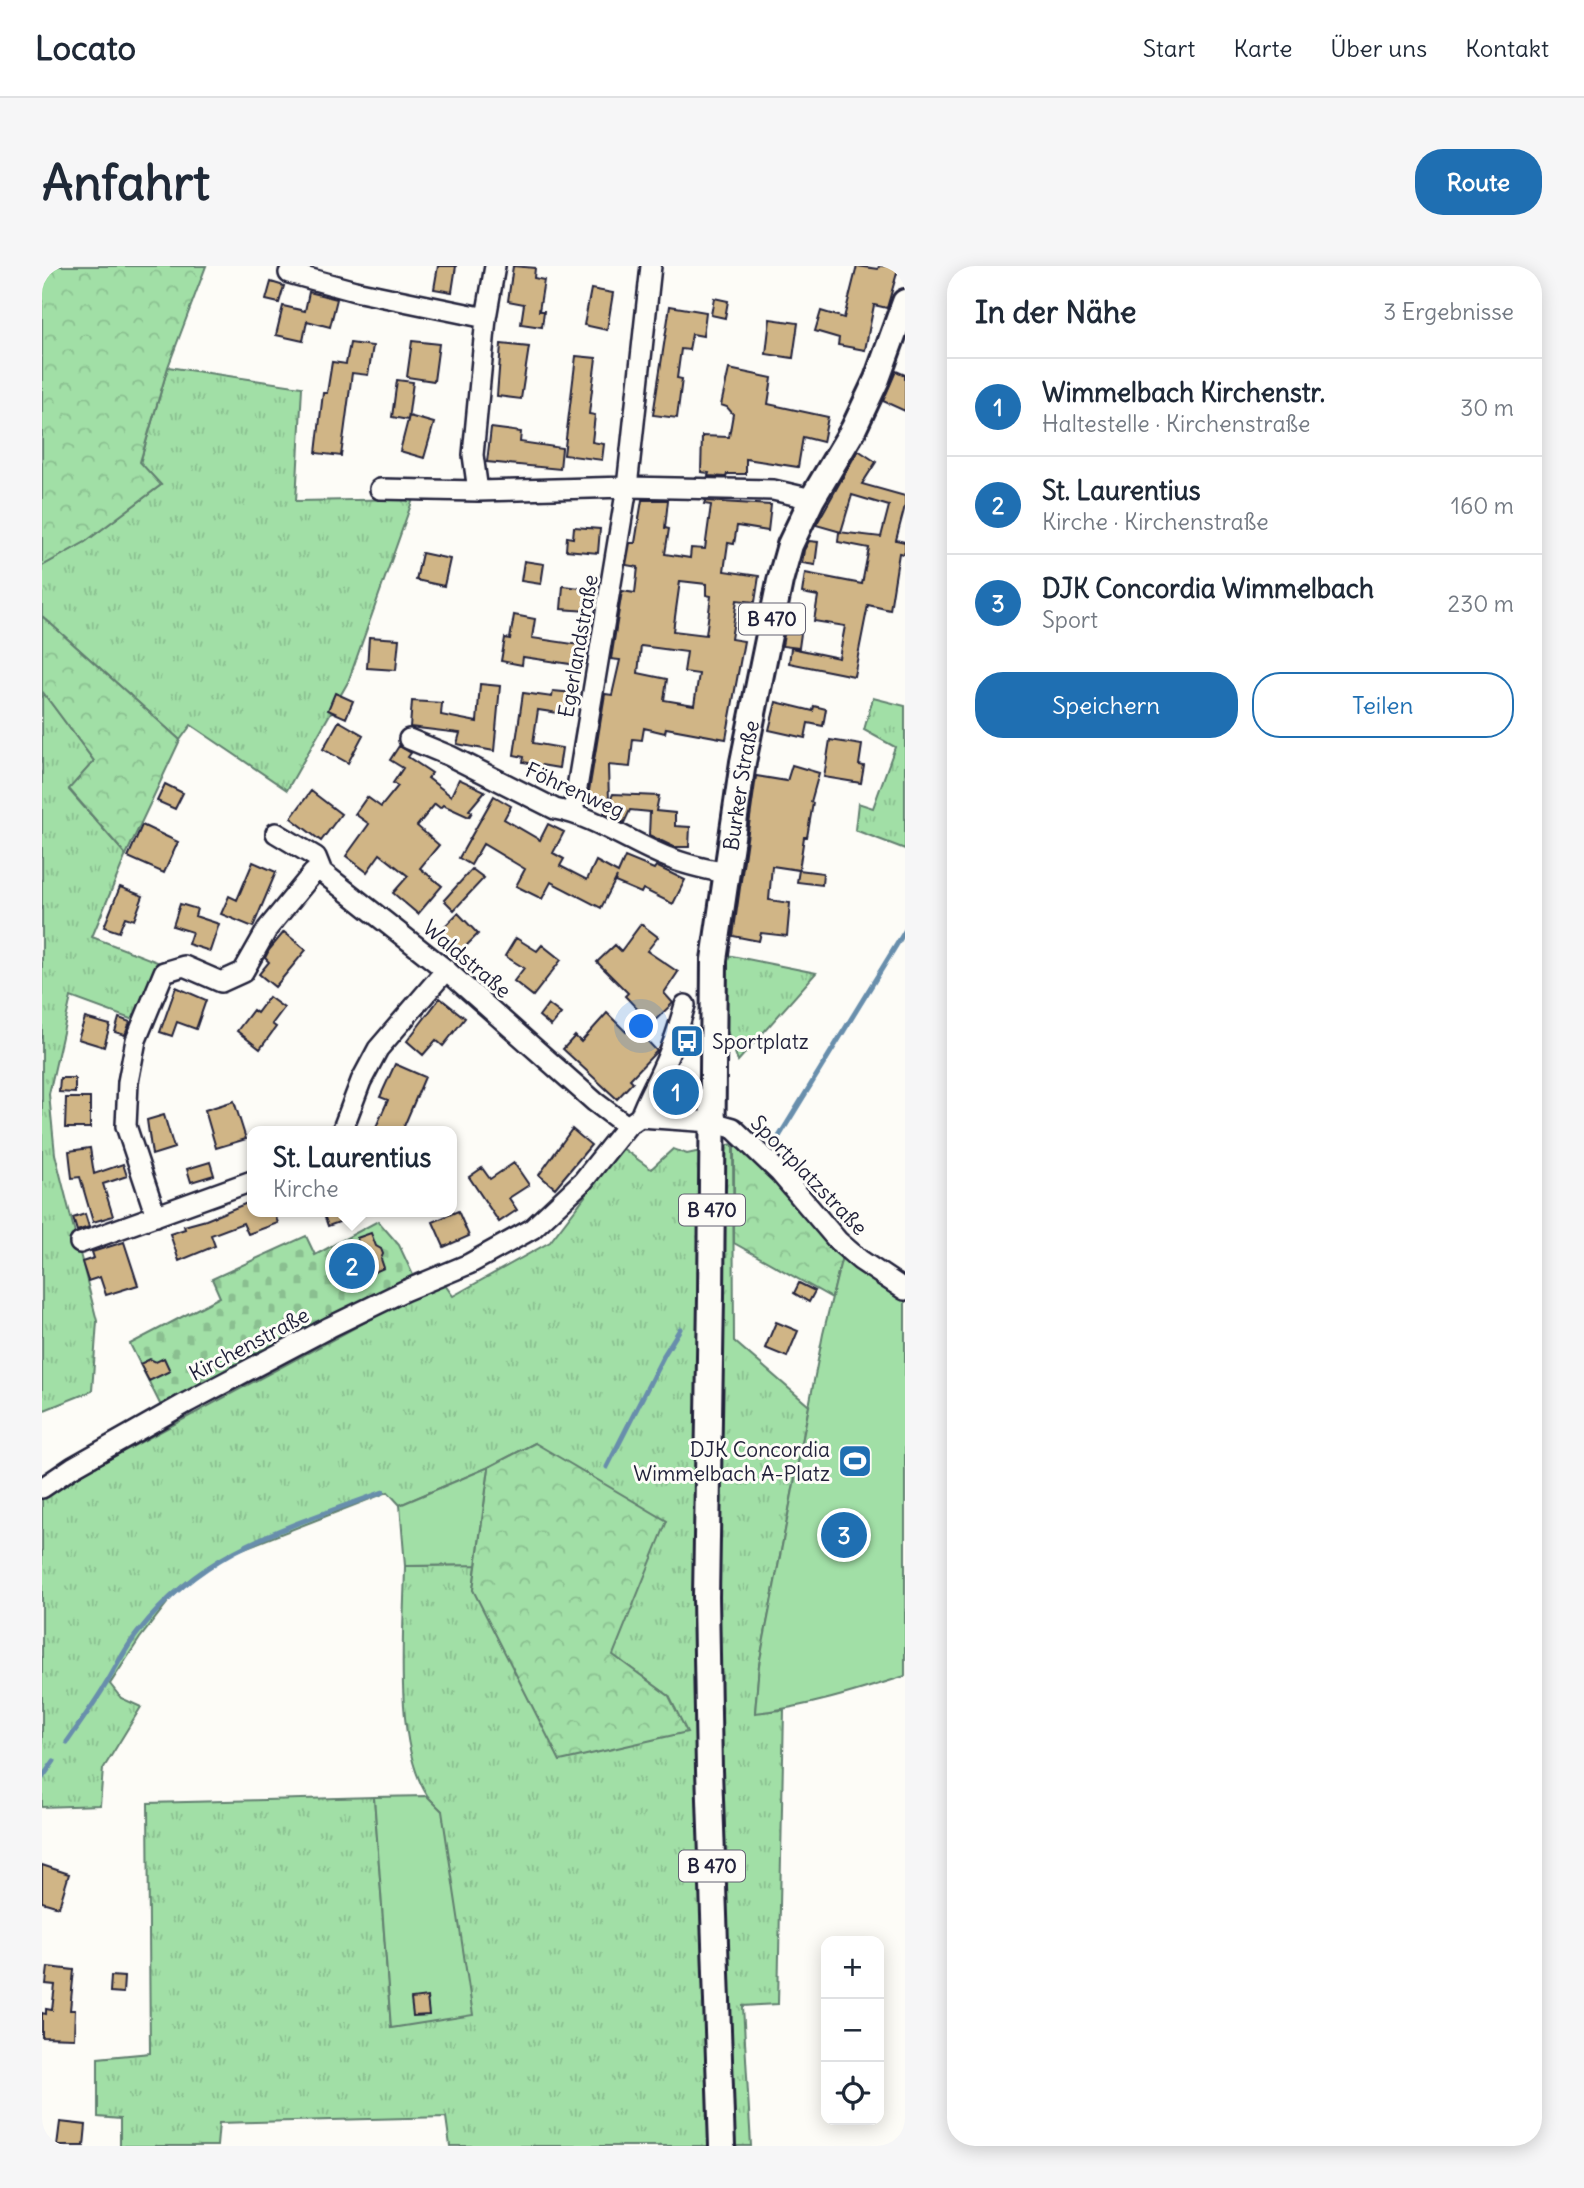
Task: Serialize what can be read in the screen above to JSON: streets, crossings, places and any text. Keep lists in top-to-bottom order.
{
  "streets": {
    "main road": ["B 470", "Burker Straße"],
    "street": [
      "Egerlandstraße",
      "Föhrenweg",
      "Waldstraße",
      "Sportplatzstraße",
      "Kirchenstraße"
    ]
  },
  "crossings": [
    ["Egerlandstraße", "Föhrenweg"],
    ["Burker Straße", "Föhrenweg"],
    ["Burker Straße", "Sportplatzstraße"],
    ["Waldstraße", "Kirchenstraße"]
  ],
  "places": {
    "bus stop": ["Sportplatz"],
    "sports": ["DJK Concordia Wimmelbach A-Platz"]
  },
  "page": {
    "header": "Locato",
    "nav": [
      "Start",
      "Karte",
      "Über uns",
      "Kontakt"
    ],
    "buttons": [
      "Route",
      ["Speichern", "Teilen"]
    ],
    "title": "Anfahrt",
    "heading": ["In der Nähe", "3 Ergebnisse"],
    "list": [
      {
        "mark": "1",
        "name": "Wimmelbach Kirchenstr.",
        "note": "Haltestelle · Kirchenstraße",
        "value": "30 m"
      },
      {
        "mark": "2",
        "name": "St. Laurentius",
        "note": "Kirche · Kirchenstraße",
        "value": "160 m"
      },
      {
        "mark": "3",
        "name": "DJK Concordia Wimmelbach",
        "note": "Sport",
        "value": "230 m"
      }
    ],
    "pins": ["1", "2", "3"],
    "popup": ["St. Laurentius", "Kirche"],
    "map_buttons": ["+", "−"]
  }
}
